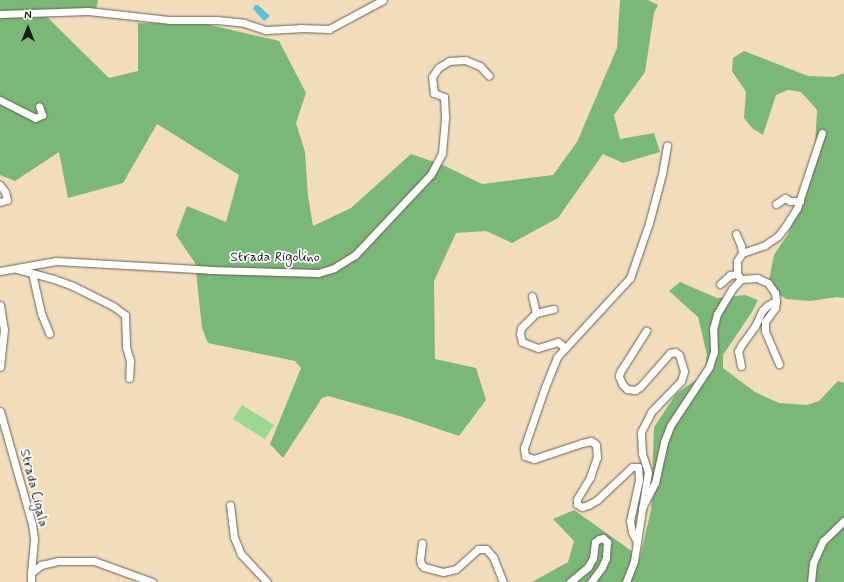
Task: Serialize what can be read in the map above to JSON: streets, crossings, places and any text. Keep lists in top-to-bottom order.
{
  "streets": {
    "street": ["Strada Rigolino", "Strada Cigala"]
  },
  "north": "top"
}
